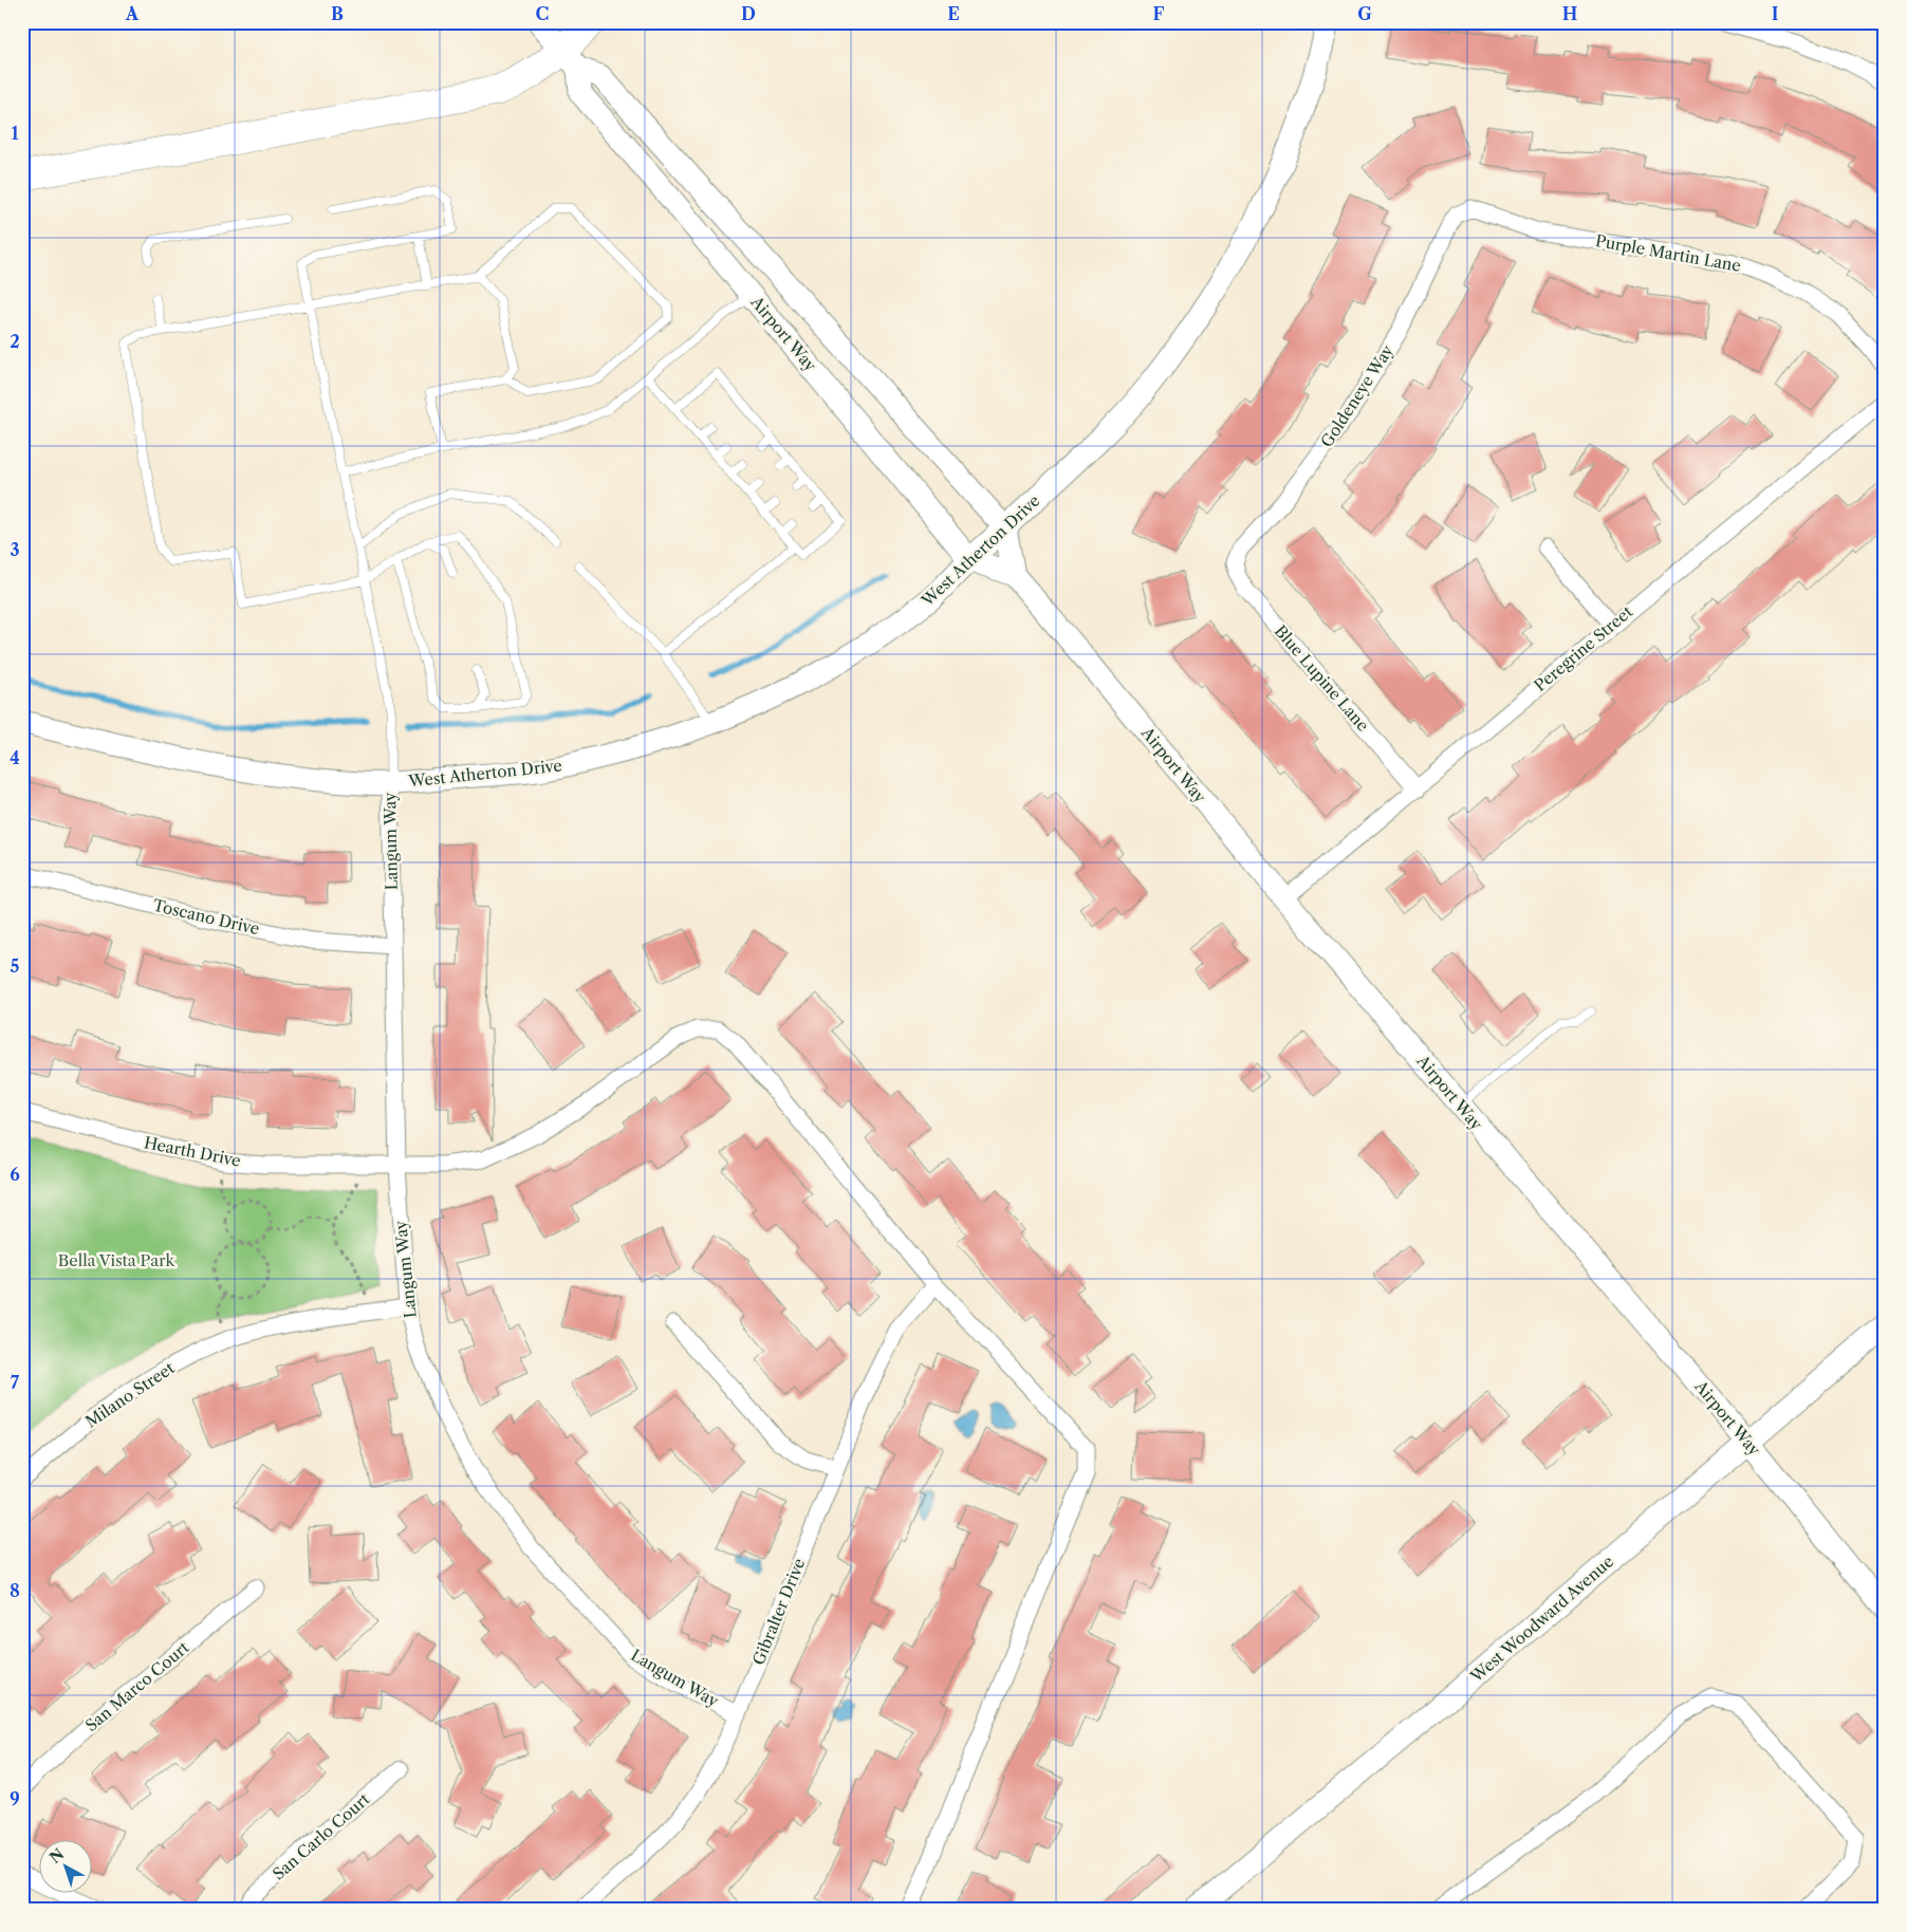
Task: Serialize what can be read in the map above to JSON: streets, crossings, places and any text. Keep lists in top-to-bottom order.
{
  "streets": {
    "main road": ["Airport Way", "West Atherton Drive", "West Woodward Avenue"],
    "street": [
      "Purple Martin Lane",
      "Goldeneye Way",
      "Peregrine Street",
      "Blue Lupine Lane",
      "Langum Way",
      "Toscano Drive",
      "Hearth Drive",
      "Milano Street",
      "Gibralter Drive",
      "San Marco Court",
      "San Carlo Court"
    ]
  },
  "crossings": [
    ["Purple Martin Lane", "Goldeneye Way"],
    ["Airport Way", "West Atherton Drive"],
    ["Airport Way", "Peregrine Street"],
    ["Airport Way", "West Woodward Avenue"],
    ["Goldeneye Way", "Blue Lupine Lane"],
    ["West Atherton Drive", "Langum Way"],
    ["Peregrine Street", "Blue Lupine Lane"],
    ["Langum Way", "Toscano Drive"],
    ["Langum Way", "Hearth Drive"],
    ["Langum Way", "Milano Street"],
    ["Langum Way", "Gibralter Drive"],
    ["Hearth Drive", "Gibralter Drive"]
  ],
  "parks": ["Bella Vista Park"],
  "north": "top left",
  "grid": {
    "columns": [
      "A",
      "B",
      "C",
      "D",
      "E",
      "F",
      "G",
      "H",
      "I"
    ],
    "rows": [
      "1",
      "2",
      "3",
      "4",
      "5",
      "6",
      "7",
      "8",
      "9"
    ]
  }
}
